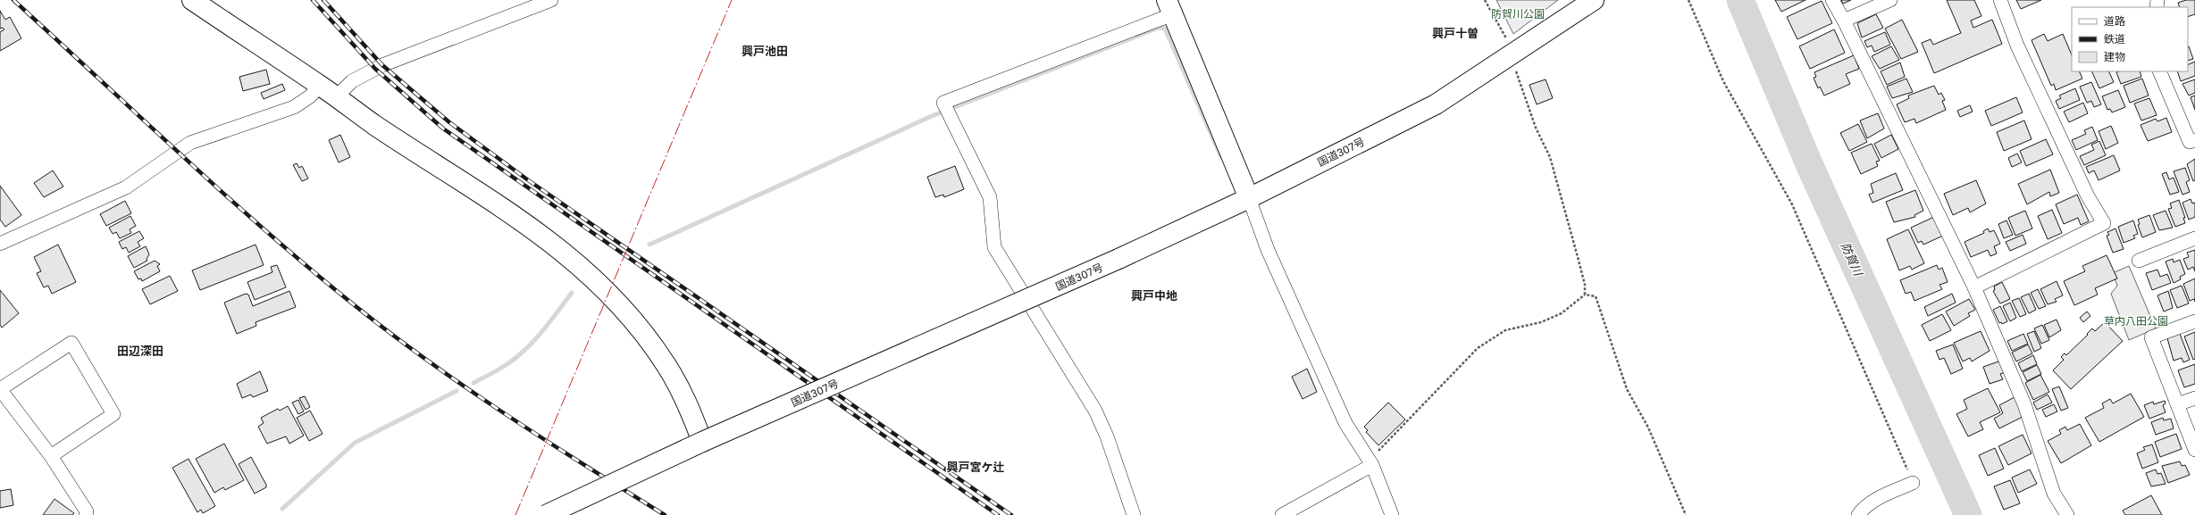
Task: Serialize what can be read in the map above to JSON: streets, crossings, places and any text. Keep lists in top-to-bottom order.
{
  "streets": {
    "main road": ["国道307号"]
  },
  "districts": [
    "興戸十曽",
    "興戸池田",
    "興戸中地",
    "田辺深田",
    "興戸宮ケ辻"
  ],
  "water": ["防賀川"],
  "parks": ["防賀川公園", "草内八田公園"],
  "legend": ["道路", "鉄道", "建物"]
}
